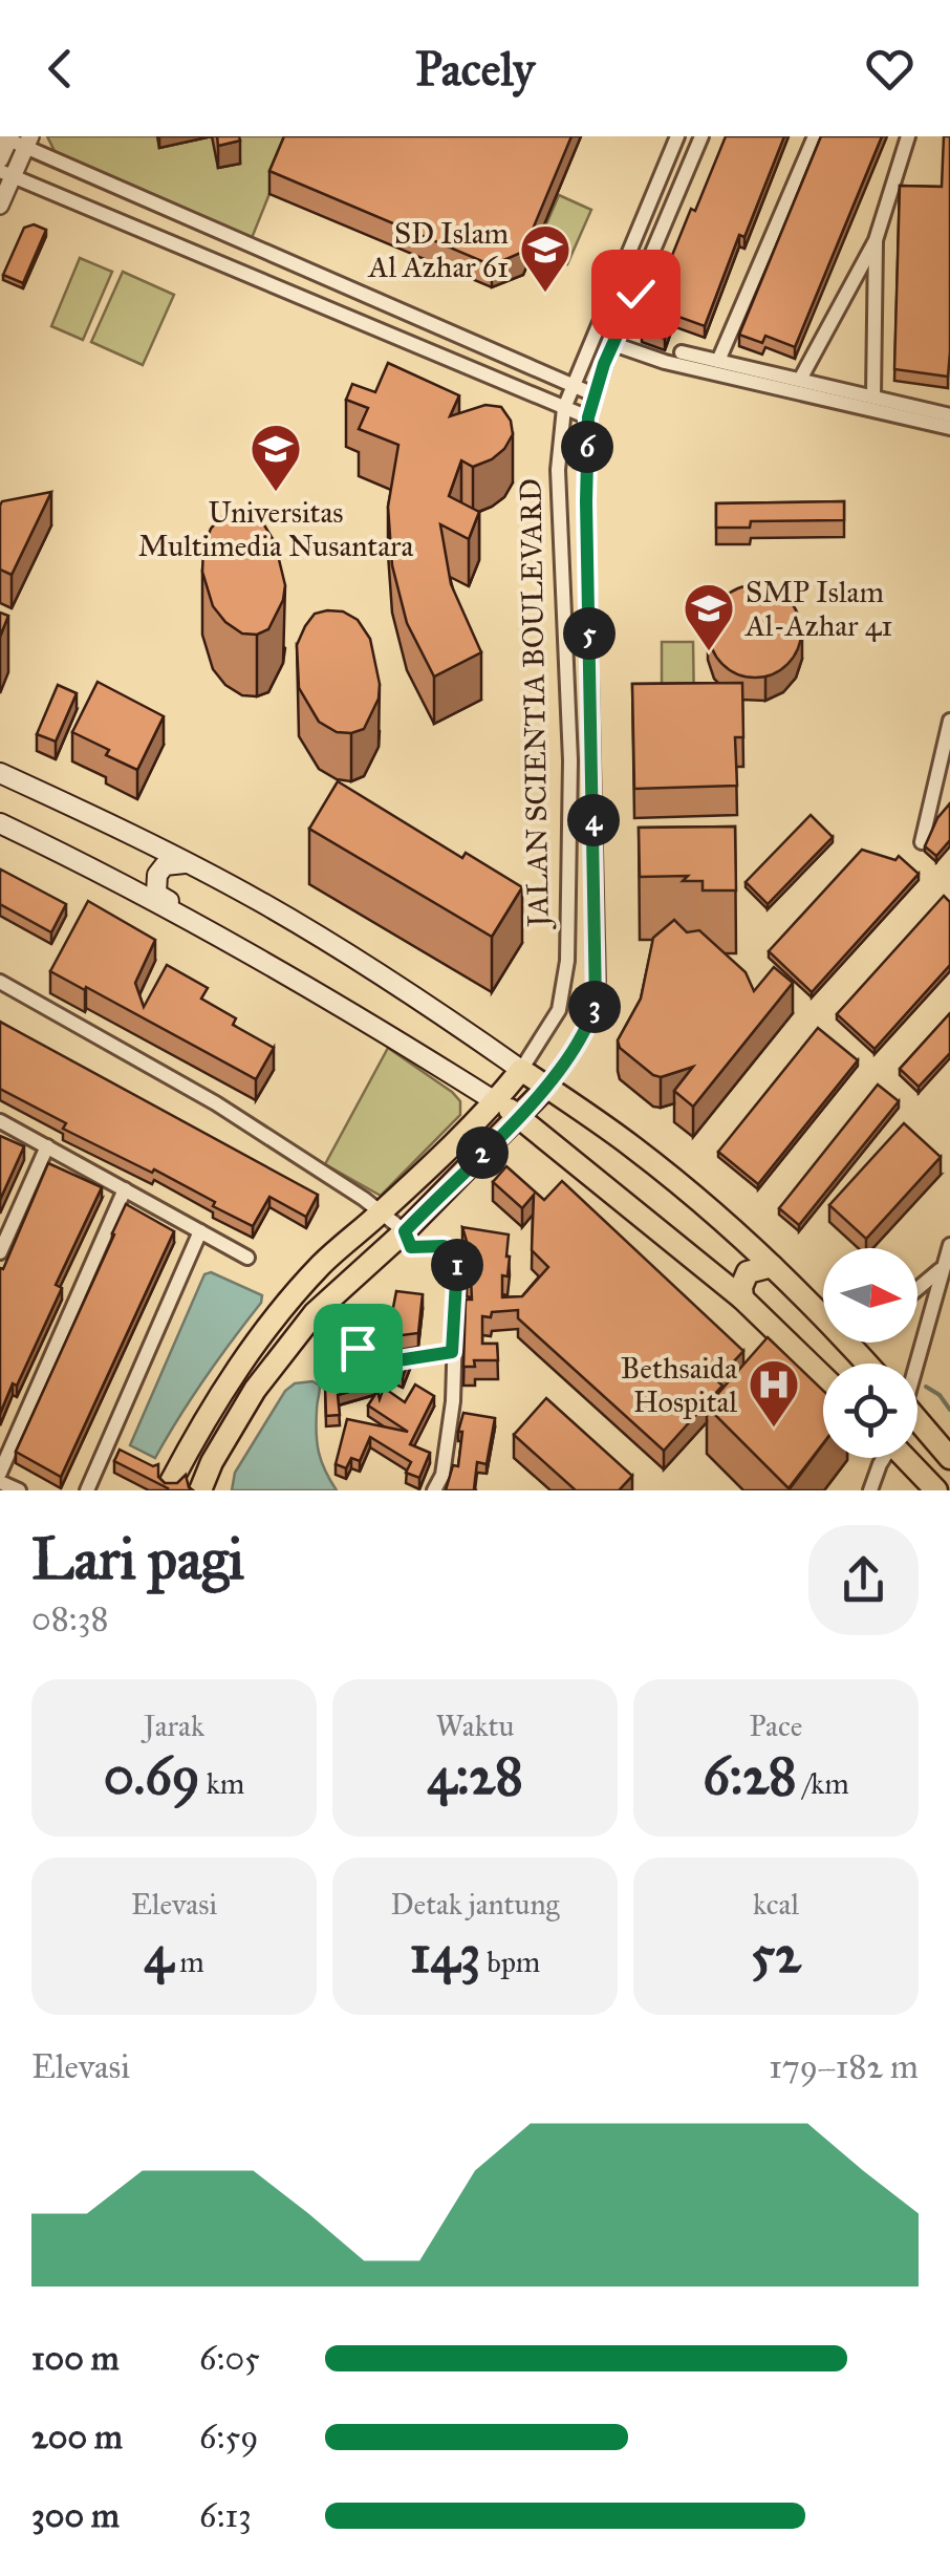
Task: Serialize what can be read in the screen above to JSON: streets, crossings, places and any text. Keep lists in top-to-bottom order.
{
  "streets": {
    "main road": ["JALAN SCIENTIA BOULEVARD"]
  },
  "places": {
    "school or university": ["SD Islam Al Azhar 61", "Universitas Multimedia Nusantara", "SMP Islam Al-Azhar 41"],
    "hospital": ["Bethsaida Hospital"]
  },
  "north": "right",
  "page": {
    "header": "Pacely",
    "pins": [
      "6",
      "5",
      "4",
      "3",
      "2",
      "1"
    ],
    "heading": ["Lari pagi", "08:38"],
    "stats": [
      ["Jarak", "0.69 km"],
      ["Waktu", "4:28"],
      ["Pace", "6:28 /km"],
      ["Elevasi", "4 m"],
      ["Detak jantung", "143 bpm"],
      ["kcal", "52"]
    ],
    "chart": ["Elevasi", "179–182 m"],
    "list": [
      {
        "name": "100 m",
        "note": "6:05"
      },
      {
        "name": "200 m",
        "note": "6:59"
      },
      {
        "name": "300 m",
        "note": "6:13"
      }
    ]
  }
}
